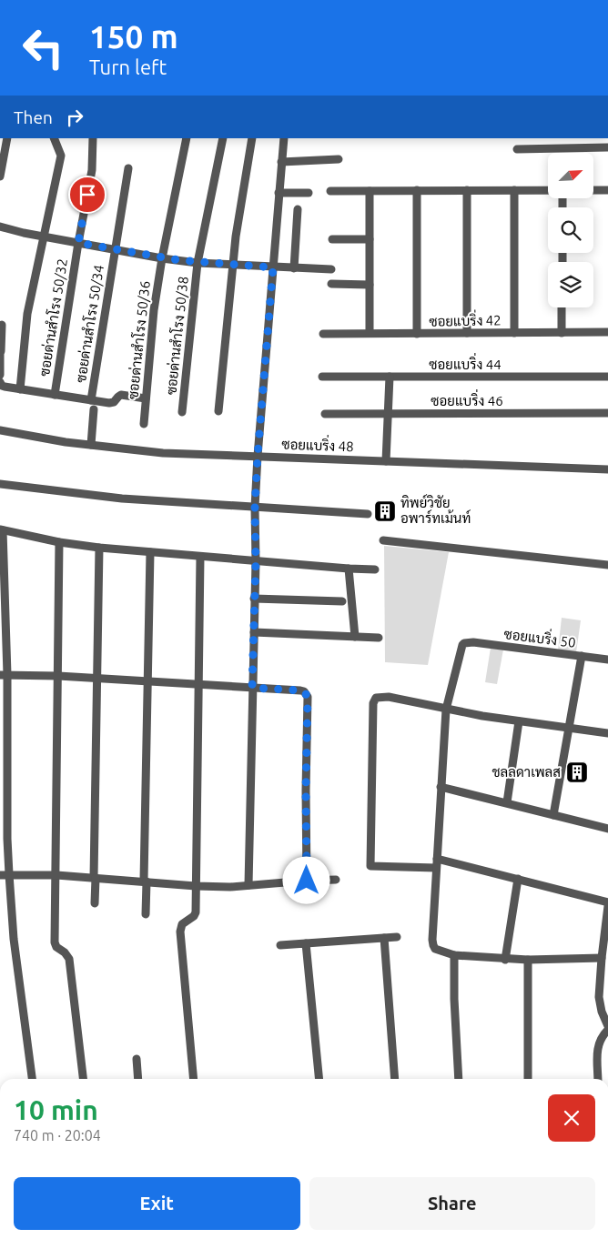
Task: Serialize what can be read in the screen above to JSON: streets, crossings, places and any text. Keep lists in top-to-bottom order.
{
  "streets": {
    "street": [
      "ซอยด่านสำโรง 50/32",
      "ซอยแบริ่ง 42",
      "ซอยด่านสำโรง 50/34",
      "ซอยด่านสำโรง 50/38",
      "ซอยด่านสำโรง 50/36",
      "ซอยแบริ่ง 44",
      "ซอยแบริ่ง 46",
      "ซอยแบริ่ง 48",
      "ซอยแบริ่ง 50"
    ]
  },
  "places": {
    "building": ["ทิพย์วิชัย อพาร์ทเม้นท์", "ชลลดาเพลส"]
  },
  "north": "top right",
  "page": {
    "turn": ["150 m", "Turn left"],
    "then": "Then",
    "heading": ["10 min", "740 m · 20:04"],
    "buttons": ["Exit", "Share"]
  }
}
